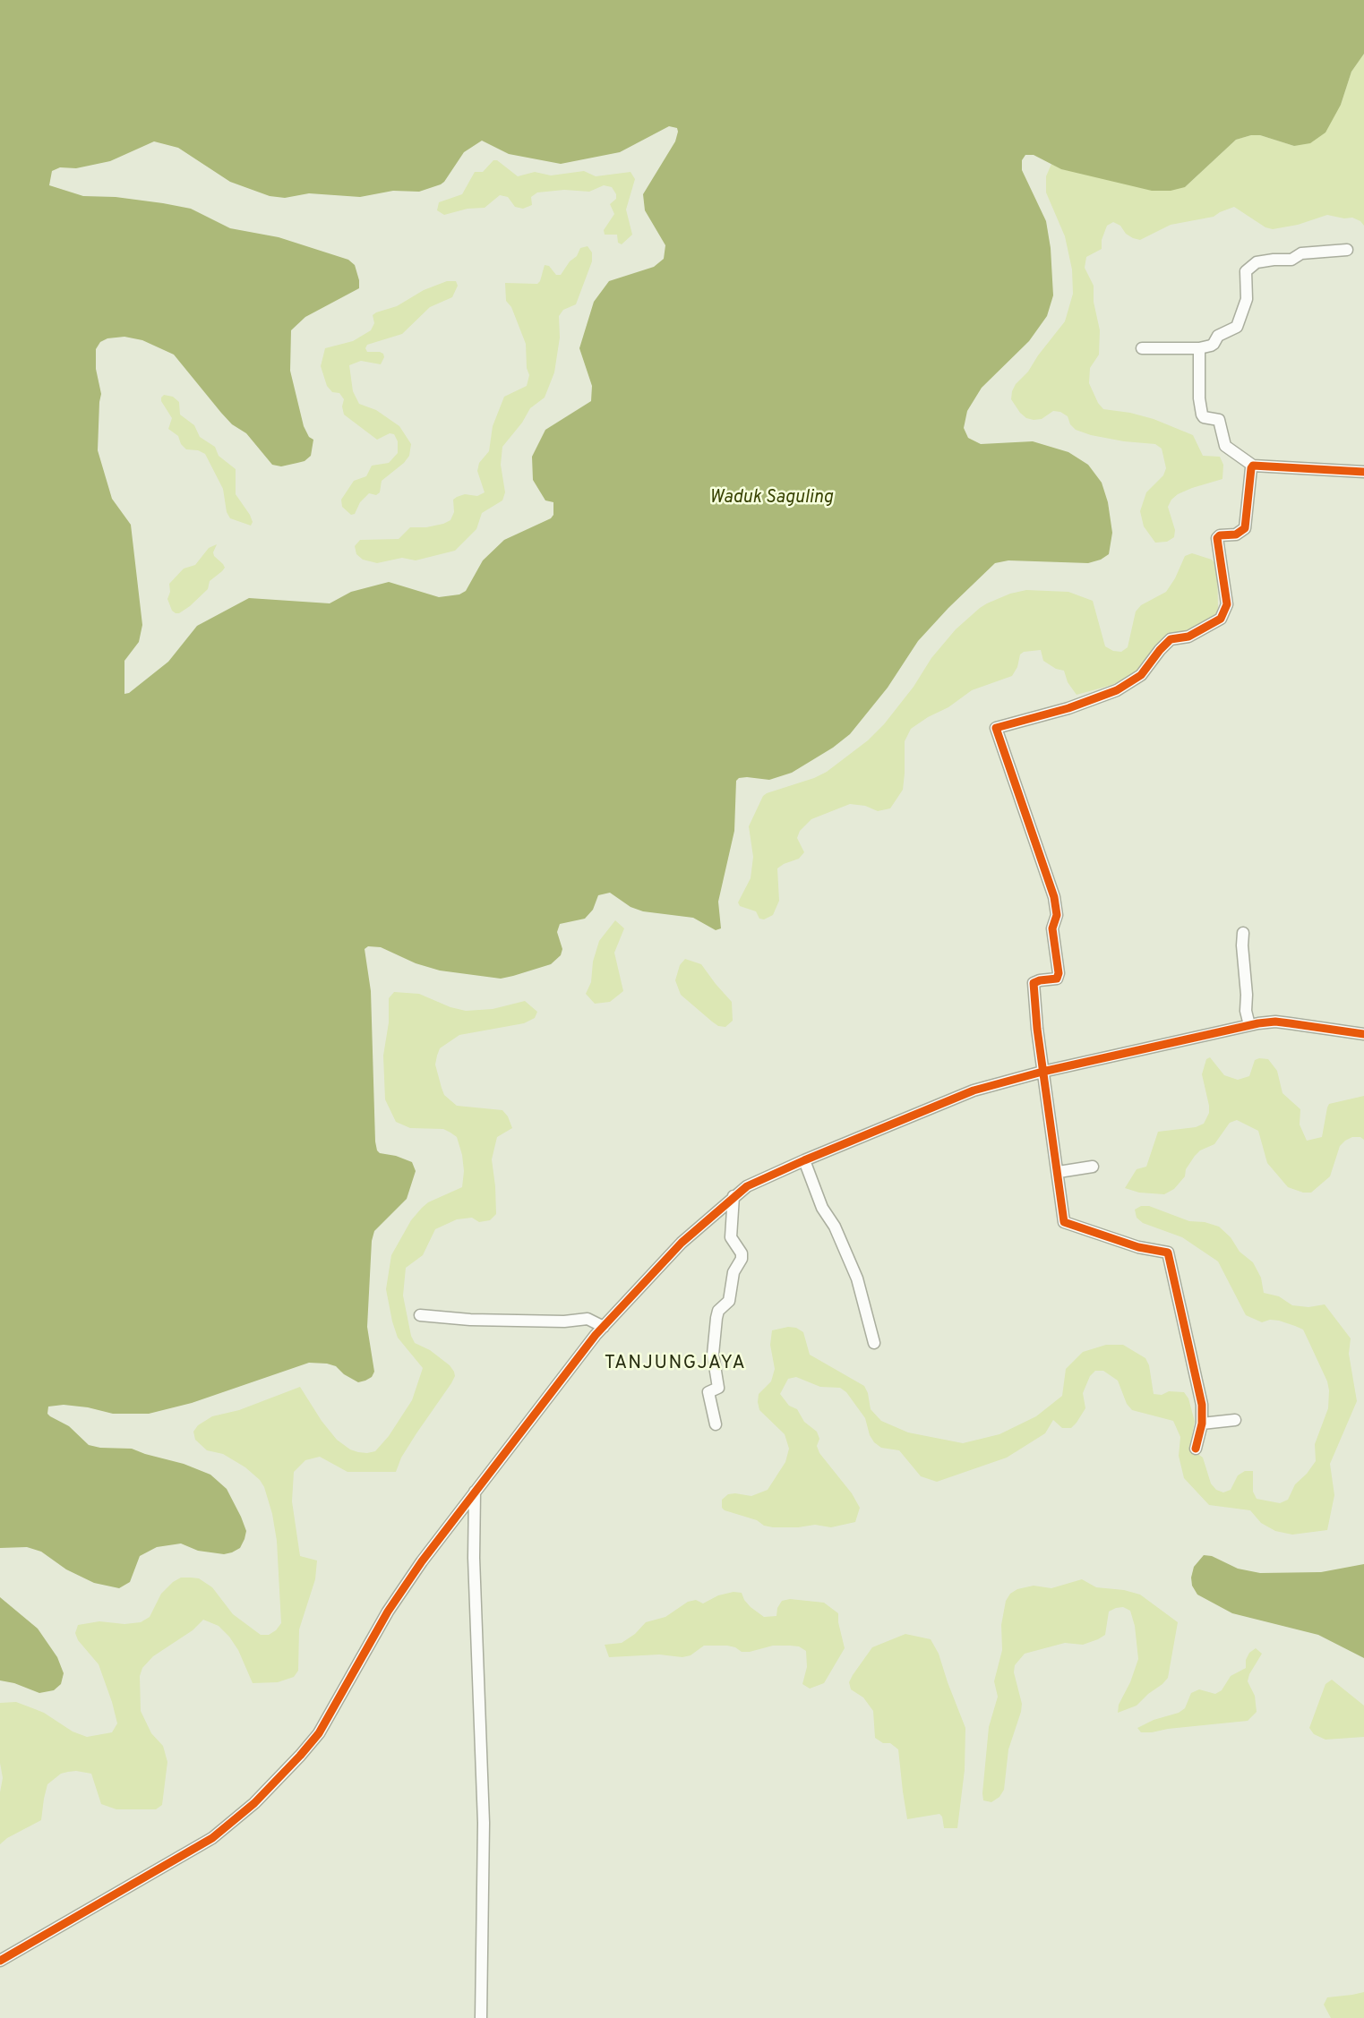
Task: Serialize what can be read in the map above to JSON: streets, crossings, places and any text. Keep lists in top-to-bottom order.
{
  "districts": ["TANJUNGJAYA"],
  "water": ["Waduk Saguling"]
}
